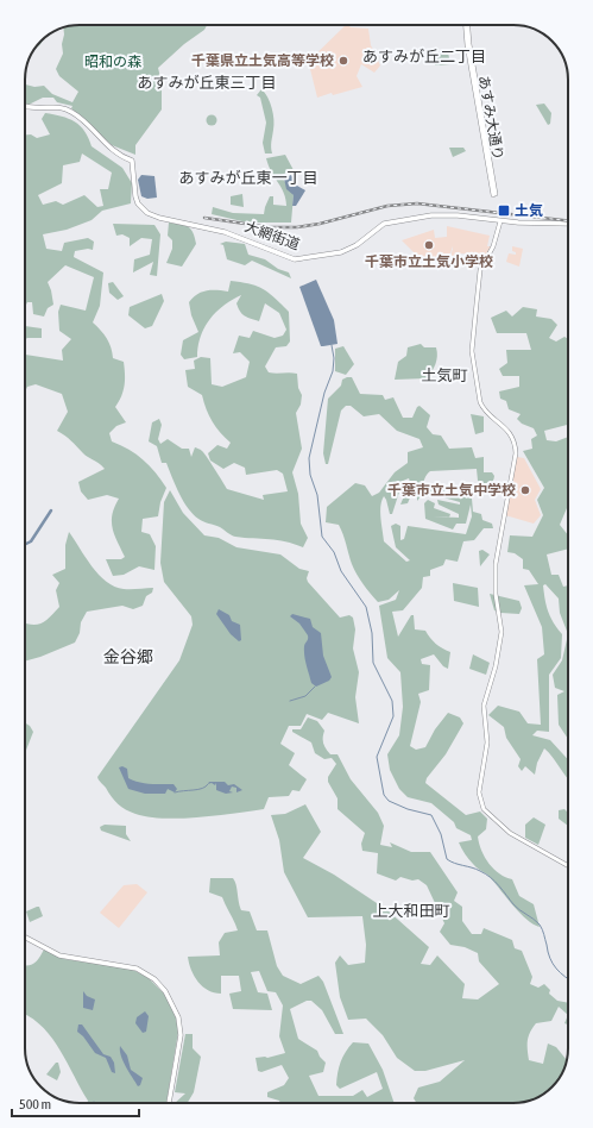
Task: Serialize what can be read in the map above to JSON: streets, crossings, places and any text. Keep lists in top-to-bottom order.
{
  "streets": {
    "main road": ["あすみ大通り", "大網街道"]
  },
  "districts": [
    "あすみが丘二丁目",
    "あすみが丘東三丁目",
    "あすみが丘東一丁目",
    "土気町",
    "金谷郷",
    "上大和田町"
  ],
  "parks": ["昭和の森"],
  "places": {
    "other": ["千葉県立土気高等学校", "千葉市立土気小学校", "千葉市立土気中学校"],
    "transit": ["土気"]
  },
  "scale_bar": "500 m"
}
